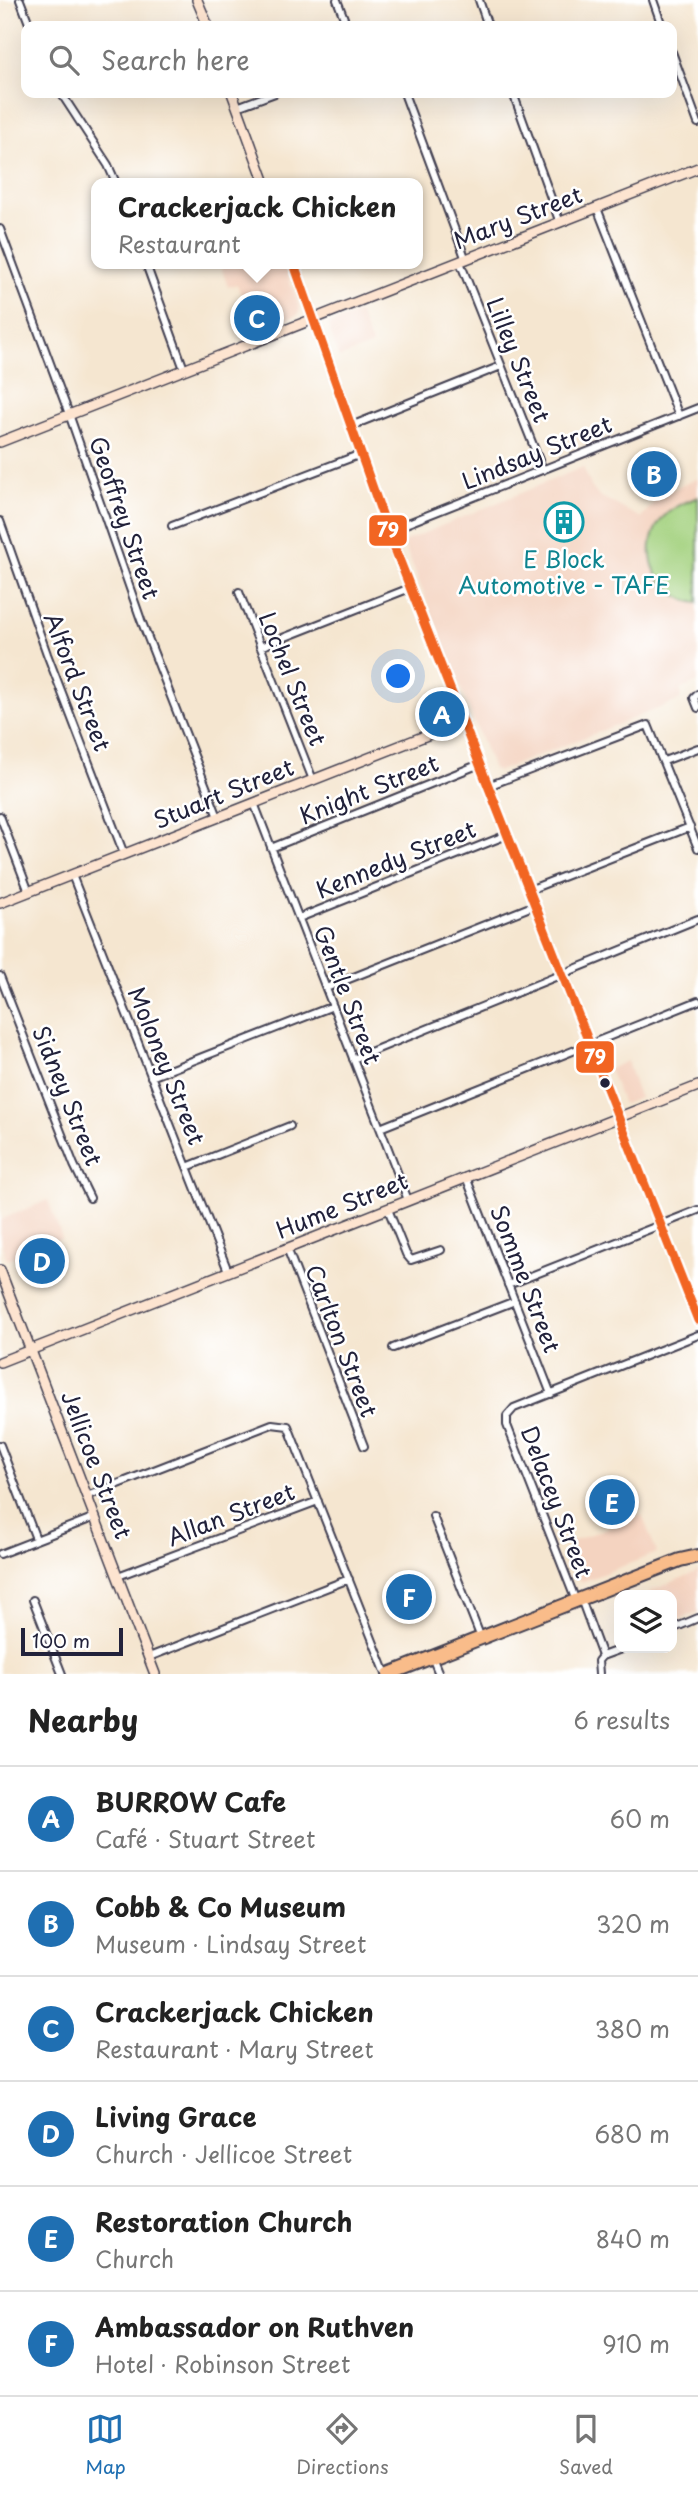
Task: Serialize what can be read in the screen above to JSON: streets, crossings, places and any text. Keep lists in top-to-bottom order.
{
  "streets": {
    "street": [
      "Mary Street",
      "Lilley Street",
      "Lindsay Street",
      "Geoffrey Street",
      "Lochel Street",
      "Alford Street",
      "Knight Street",
      "Stuart Street",
      "Kennedy Street",
      "Gentle Street",
      "Moloney Street",
      "Sidney Street",
      "Hume Street",
      "Somme Street",
      "Carlton Street",
      "Jellicoe Street",
      "Delacey Street",
      "Allan Street"
    ]
  },
  "crossings": [
    ["Mary Street", "Lilley Street"],
    ["Mary Street", "Geoffrey Street"],
    ["Lilley Street", "Lindsay Street"],
    ["Geoffrey Street", "Stuart Street"],
    ["Lochel Street", "Stuart Street"],
    ["Alford Street", "Stuart Street"],
    ["Knight Street", "Gentle Street"],
    ["Stuart Street", "Gentle Street"],
    ["Stuart Street", "Moloney Street"],
    ["Kennedy Street", "Gentle Street"],
    ["Gentle Street", "Hume Street"],
    ["Moloney Street", "Hume Street"],
    ["Hume Street", "Somme Street"],
    ["Hume Street", "Carlton Street"],
    ["Hume Street", "Jellicoe Street"],
    ["Somme Street", "Delacey Street"],
    ["Jellicoe Street", "Allan Street"]
  ],
  "places": {
    "building": ["E Block Automotive - TAFE"]
  },
  "lines": ["transit line 79"],
  "scale_bar": "100 m",
  "page": {
    "search": "Search here",
    "popup": ["Crackerjack Chicken", "Restaurant"],
    "pins": [
      "C",
      "B",
      "A",
      "D",
      "E",
      "F"
    ],
    "scale": "100 m",
    "heading": ["Nearby", "6 results"],
    "list": [
      {
        "mark": "A",
        "name": "BURROW Cafe",
        "note": "Café · Stuart Street",
        "value": "60 m"
      },
      {
        "mark": "B",
        "name": "Cobb & Co Museum",
        "note": "Museum · Lindsay Street",
        "value": "320 m"
      },
      {
        "mark": "C",
        "name": "Crackerjack Chicken",
        "note": "Restaurant · Mary Street",
        "value": "380 m"
      },
      {
        "mark": "D",
        "name": "Living Grace",
        "note": "Church · Jellicoe Street",
        "value": "680 m"
      },
      {
        "mark": "E",
        "name": "Restoration Church",
        "note": "Church",
        "value": "840 m"
      },
      {
        "mark": "F",
        "name": "Ambassador on Ruthven",
        "note": "Hotel · Robinson Street",
        "value": "910 m"
      }
    ],
    "nav": ["Map", "Directions", "Saved"]
  }
}
